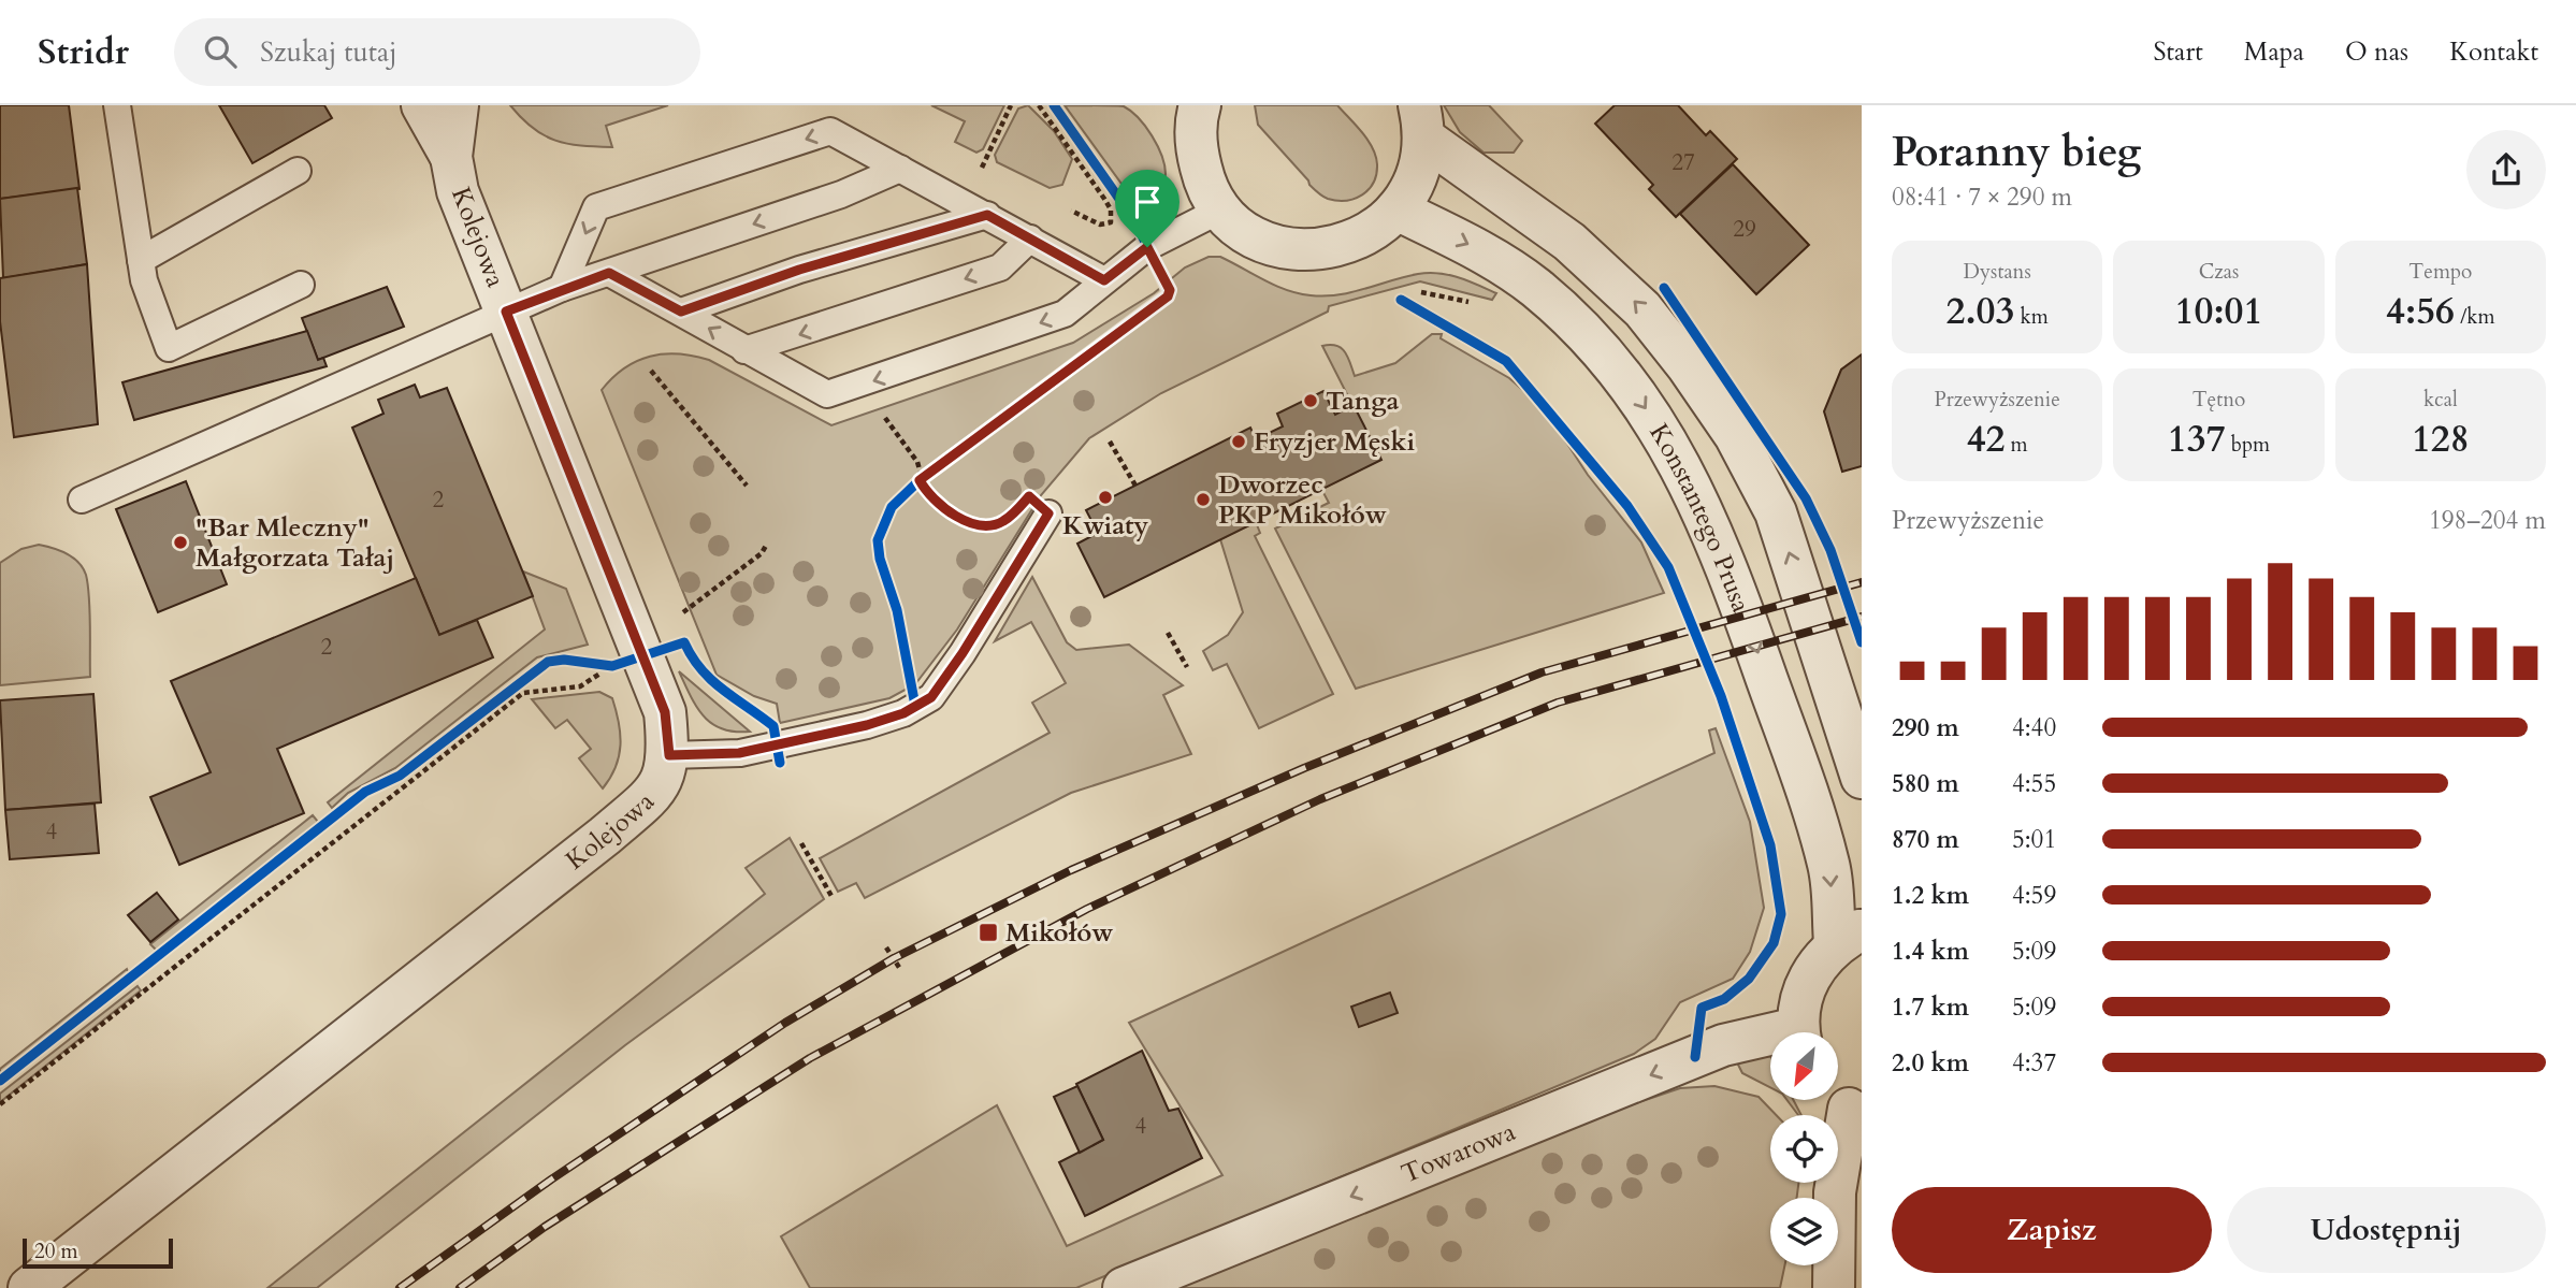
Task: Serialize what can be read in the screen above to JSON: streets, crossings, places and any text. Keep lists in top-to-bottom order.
{
  "streets": {
    "street": ["Kolejowa", "Konstantego Prusa", "Towarowa"]
  },
  "one_way": ["Towarowa"],
  "places": {
    "other": [
      "Tanga",
      "Fryzjer Męski",
      "Kwiaty",
      "Dworzec PKP Mikołów",
      "\"Bar Mleczny\" Małgorzata Tałaj"
    ],
    "transit": ["Mikołów"]
  },
  "house_numbers": [
    "27",
    "29",
    "2",
    "2",
    "4",
    "4"
  ],
  "scale_bar": "20 m",
  "north": "bottom left",
  "page": {
    "header": "Stridr",
    "search": "Szukaj tutaj",
    "nav": [
      "Start",
      "Mapa",
      "O nas",
      "Kontakt"
    ],
    "heading": ["Poranny bieg", "08:41 · 7 × 290 m"],
    "stats": [
      ["Dystans", "2.03 km"],
      ["Czas", "10:01"],
      ["Tempo", "4:56 /km"],
      ["Przewyższenie", "42 m"],
      ["Tętno", "137 bpm"],
      ["kcal", "128"]
    ],
    "chart": ["Przewyższenie", "198–204 m"],
    "list": [
      {
        "name": "290 m",
        "note": "4:40"
      },
      {
        "name": "580 m",
        "note": "4:55"
      },
      {
        "name": "870 m",
        "note": "5:01"
      },
      {
        "name": "1.2 km",
        "note": "4:59"
      },
      {
        "name": "1.4 km",
        "note": "5:09"
      },
      {
        "name": "1.7 km",
        "note": "5:09"
      },
      {
        "name": "2.0 km",
        "note": "4:37"
      }
    ],
    "buttons": ["Zapisz", "Udostępnij"],
    "scale": "20 m"
  }
}
